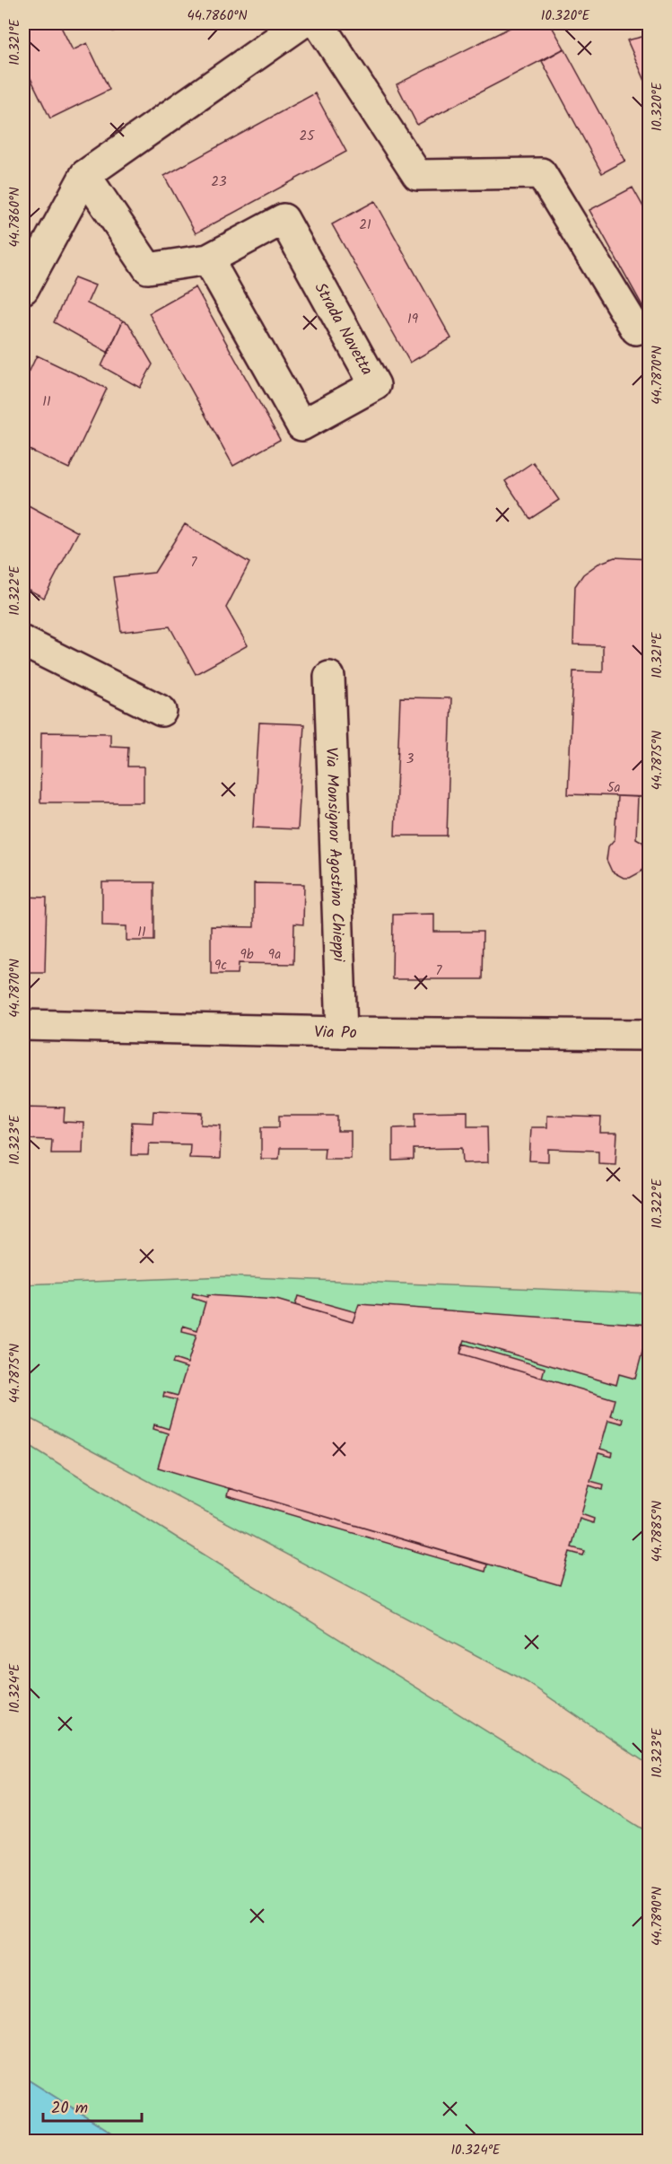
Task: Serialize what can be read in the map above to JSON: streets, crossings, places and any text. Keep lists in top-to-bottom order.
{
  "streets": {
    "street": ["Strada Navetta", "Via Monsignor Agostino Chieppi", "Via Po"]
  },
  "crossings": [
    ["Via Monsignor Agostino Chieppi", "Via Po"]
  ],
  "house_numbers": [
    "25",
    "23",
    "21",
    "19",
    "11",
    "7",
    "3",
    "5a",
    "11",
    "9b",
    "9a",
    "9c",
    "7"
  ],
  "scale_bar": "20 m",
  "coordinates": [
    "44.7860°N",
    "10.320°E",
    "10.321°E",
    "44.7870°N",
    "10.322°E",
    "44.7875°N",
    "10.323°E",
    "44.7885°N",
    "10.324°E",
    "44.7890°N"
  ]
}
